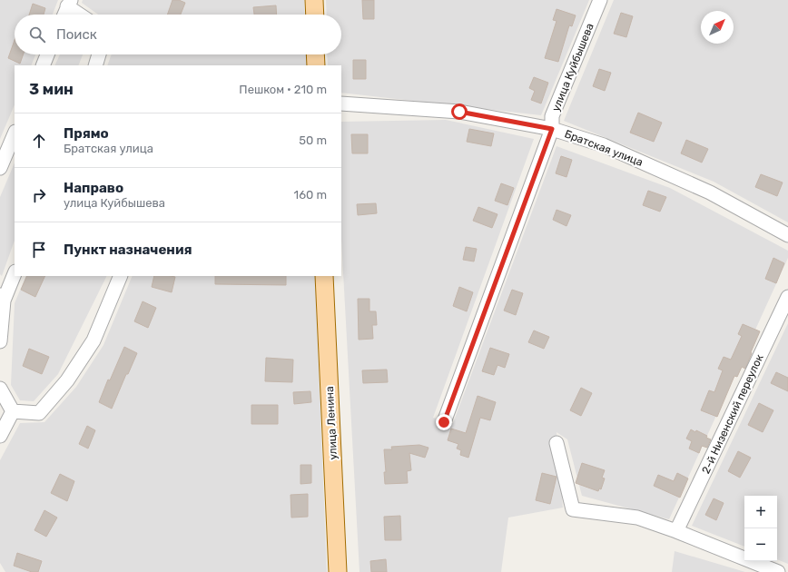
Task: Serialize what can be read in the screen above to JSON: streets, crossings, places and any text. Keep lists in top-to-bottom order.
{
  "streets": {
    "main road": ["улица Ленина"],
    "street": ["улица Куйбышева", "Братская улица", "2-й Низенский переулок"]
  },
  "crossings": [
    ["улица Куйбышева", "Братская улица"]
  ],
  "north": "top right",
  "page": {
    "search": "Поиск",
    "heading": ["3 мин", "Пешком · 210 m"],
    "list": [
      ["Прямо", "Братская улица", "50 m"],
      ["Направо", "улица Куйбышева", "160 m"],
      "Пункт назначения"
    ],
    "map_buttons": ["+", "−"]
  }
}
